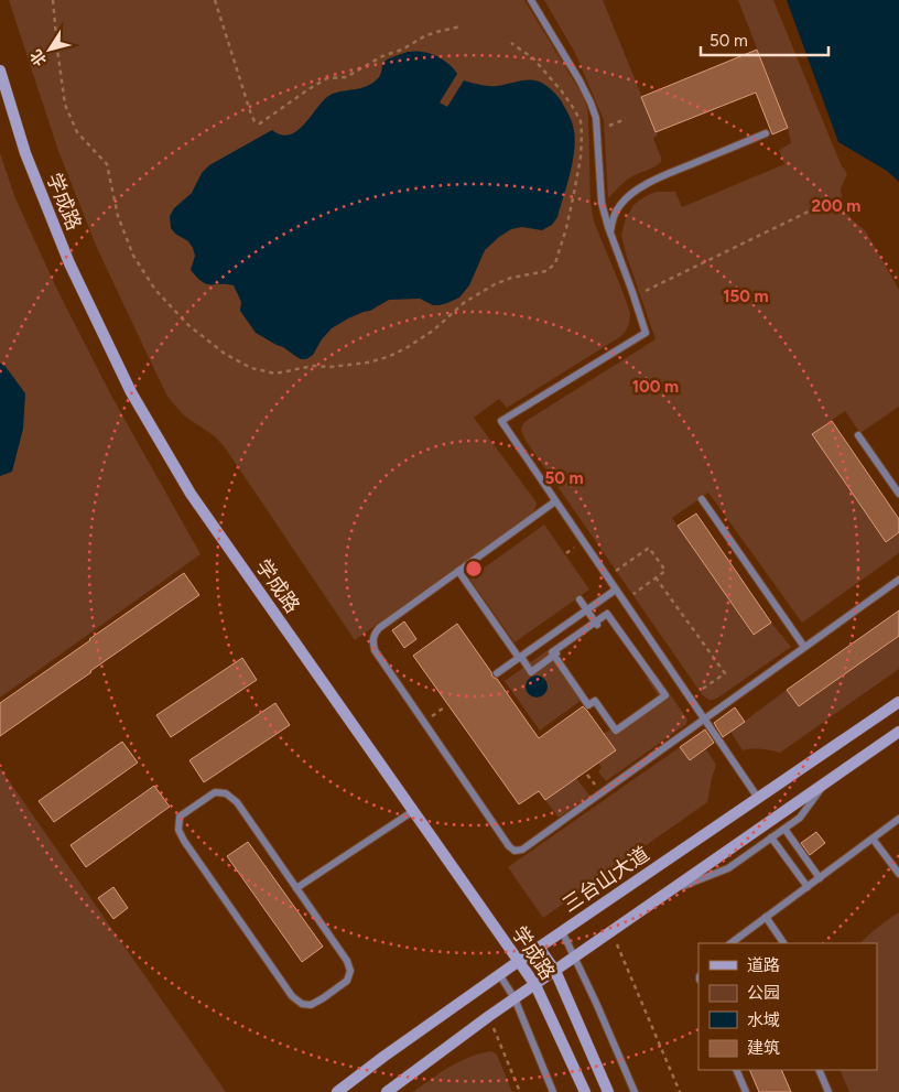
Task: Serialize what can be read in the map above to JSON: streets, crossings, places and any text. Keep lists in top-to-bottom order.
{
  "streets": {
    "main road": ["学成路", "三台山大道"]
  },
  "crossings": [
    ["学成路", "三台山大道"]
  ],
  "legend": [
    "道路",
    "公园",
    "水域",
    "建筑"
  ],
  "scale_bar": "50 m",
  "north": "bottom left",
  "rings": [
    "200 m",
    "150 m",
    "100 m",
    "50 m"
  ]
}
